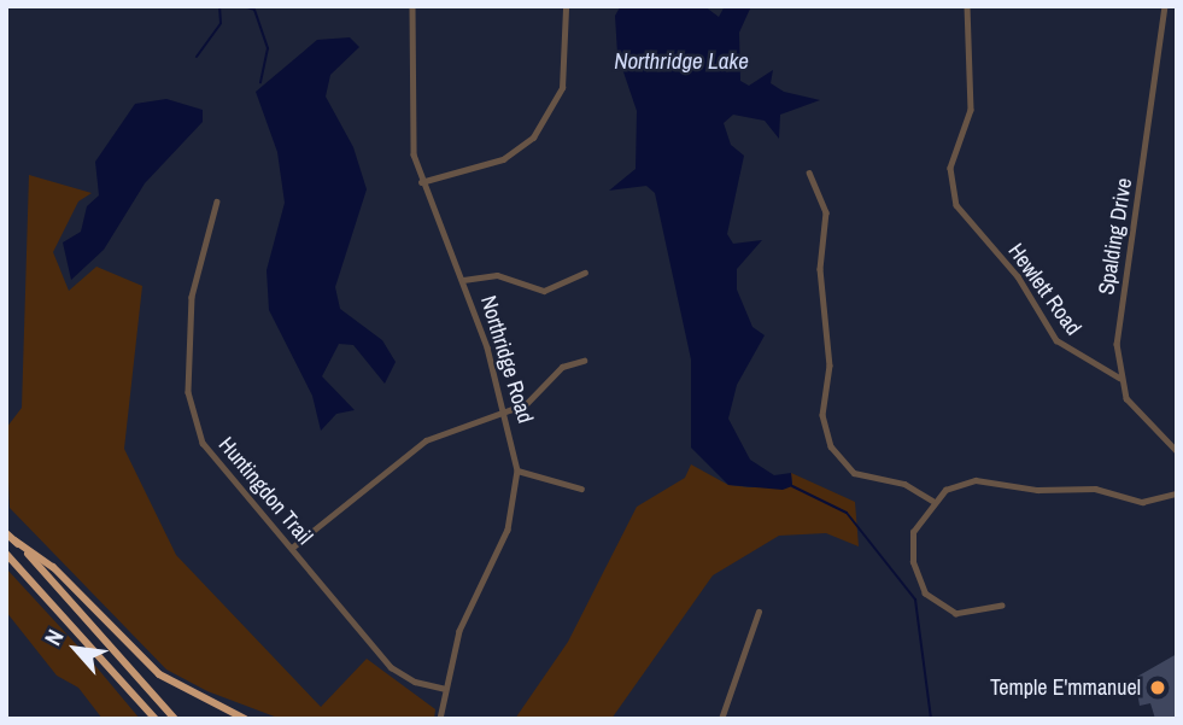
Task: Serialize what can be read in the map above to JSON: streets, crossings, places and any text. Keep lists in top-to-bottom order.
{
  "streets": {
    "street": [
      "Spalding Drive",
      "Hewlett Road",
      "Northridge Road",
      "Huntingdon Trail"
    ]
  },
  "crossings": [
    ["Spalding Drive", "Hewlett Road"],
    ["Northridge Road", "Huntingdon Trail"]
  ],
  "water": ["Northridge Lake"],
  "places": ["Temple E'mmanuel"],
  "north": "top left"
}
